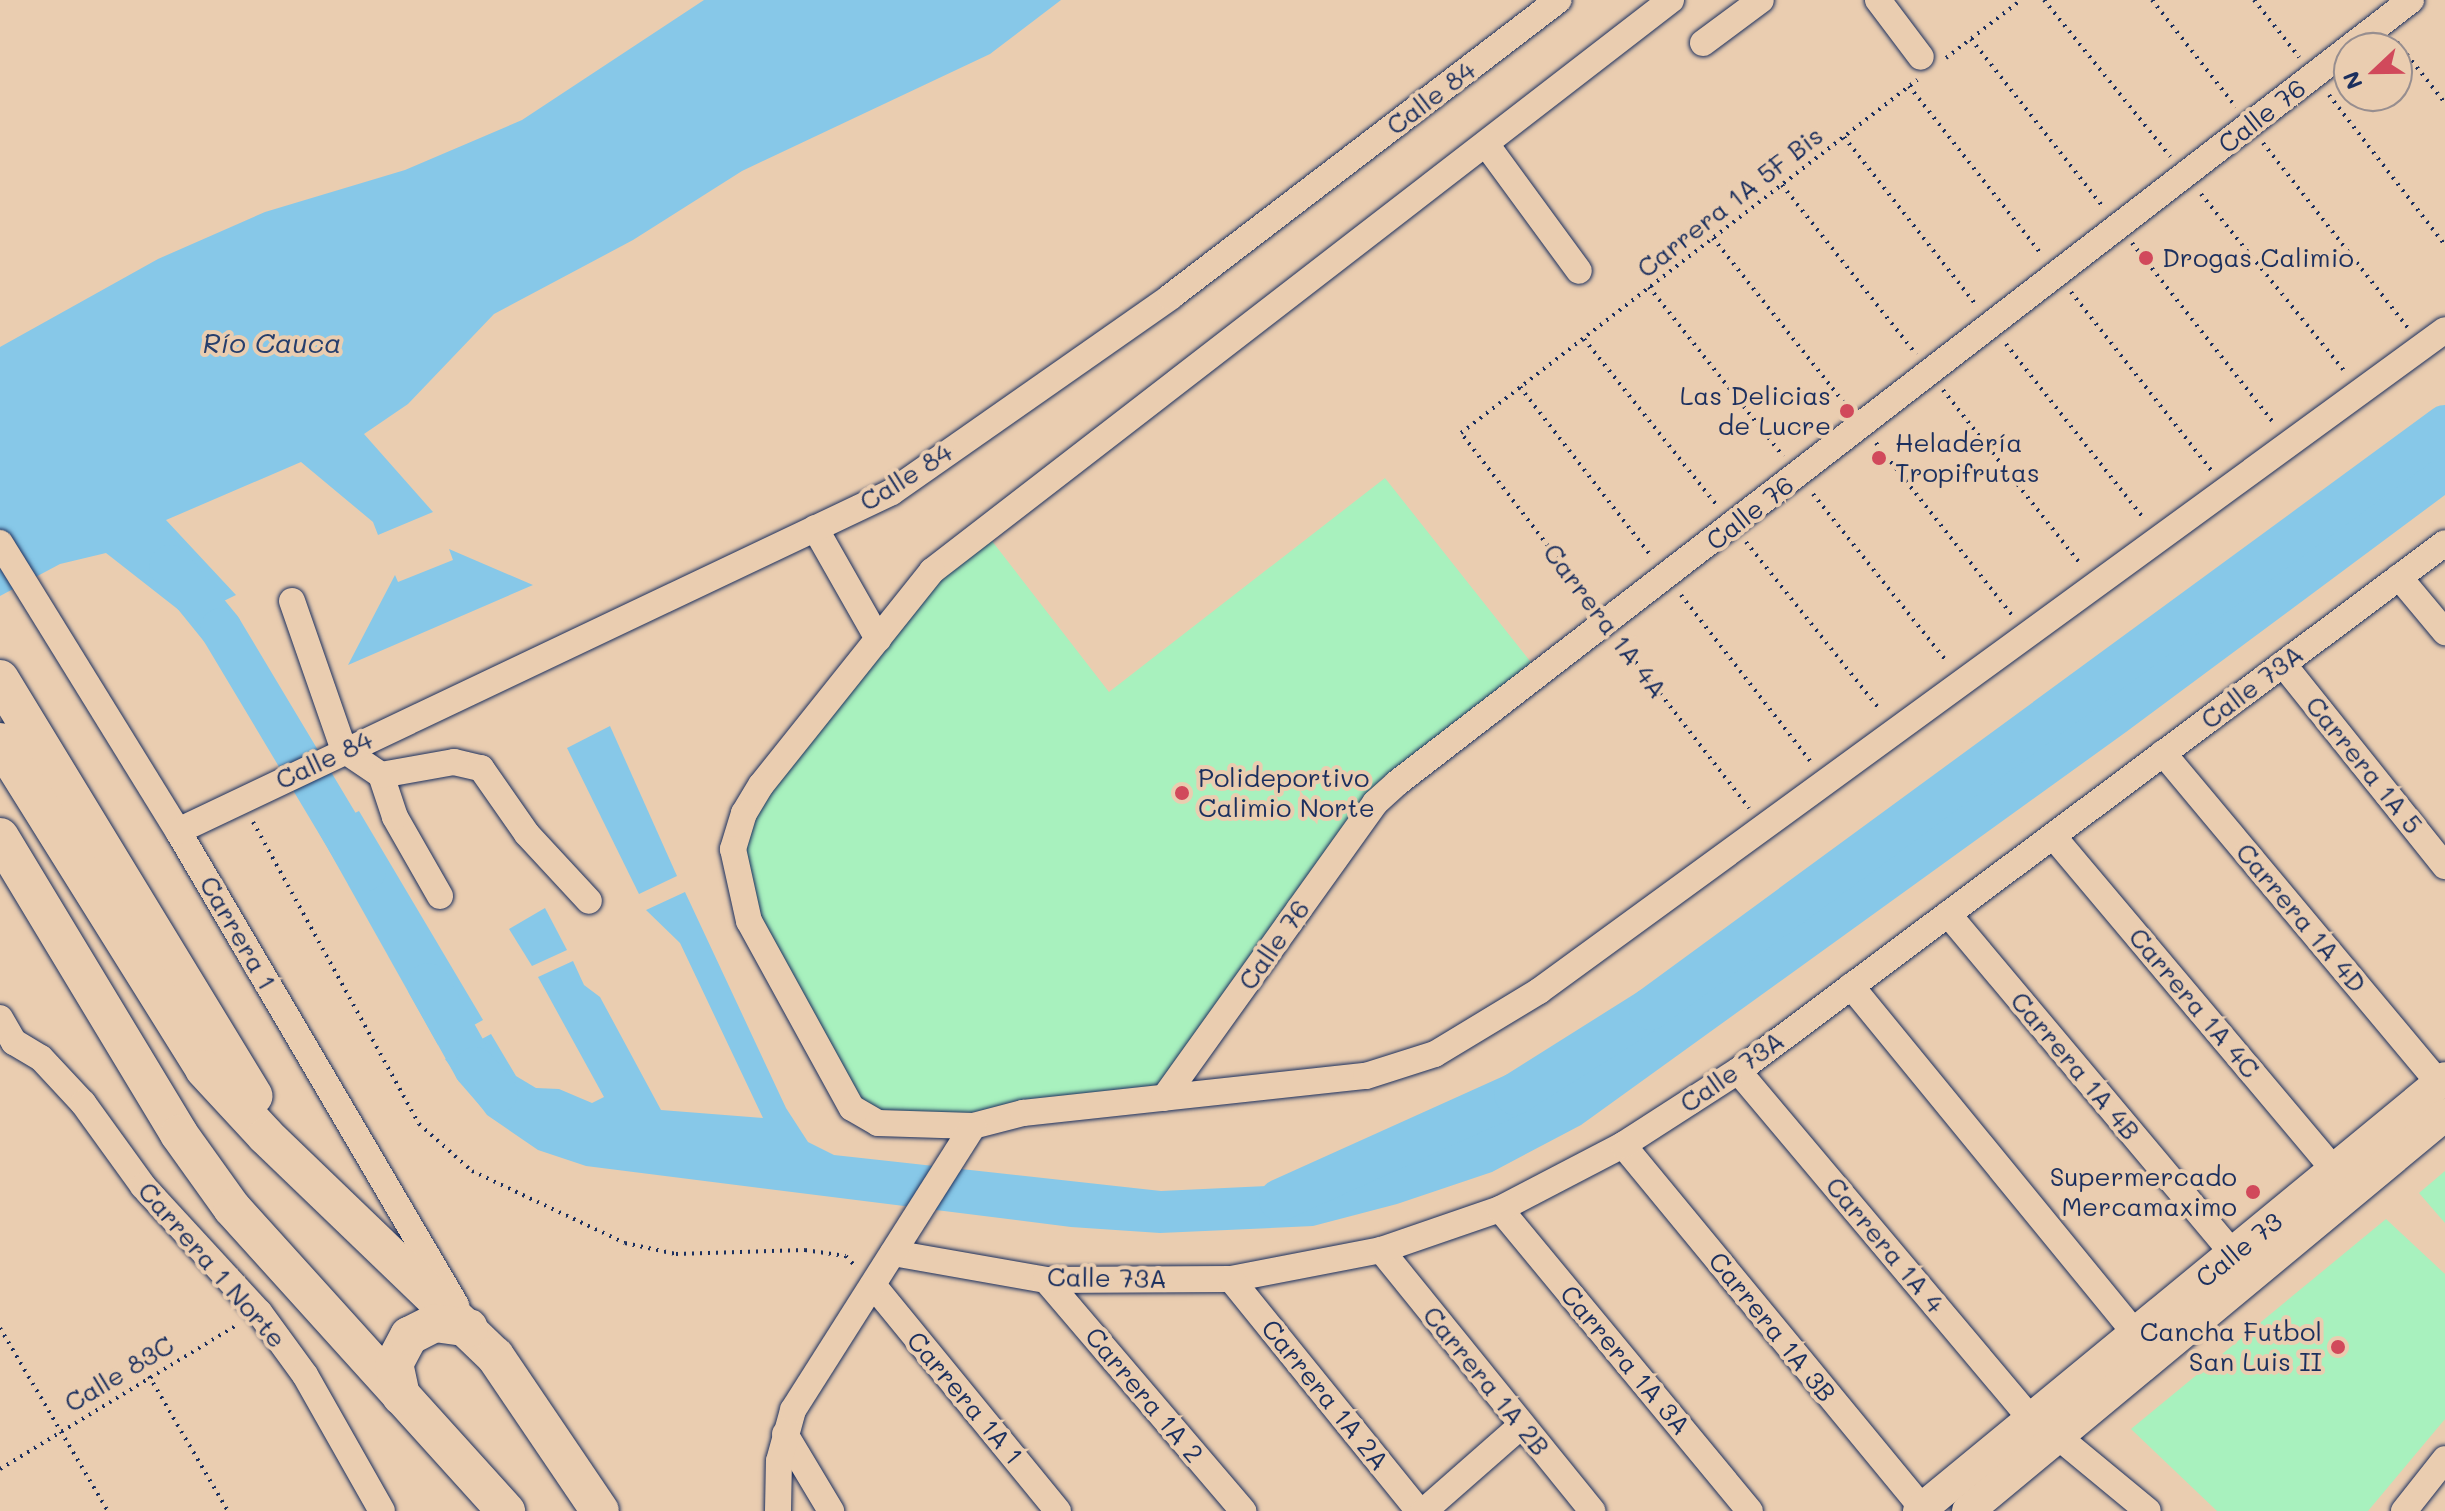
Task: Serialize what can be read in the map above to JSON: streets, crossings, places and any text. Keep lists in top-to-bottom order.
{
  "streets": {
    "highway": ["Carrera 1"],
    "main road": ["Calle 73"],
    "street": [
      "Calle 84",
      "Calle 76",
      "Calle 73A",
      "Carrera 1A 5",
      "Carrera 1A 4D",
      "Carrera 1A 4C",
      "Carrera 1A 4B",
      "Carrera 1A 4",
      "Carrera 1 Norte",
      "Carrera 1A 3B",
      "Carrera 1A 3A",
      "Carrera 1A 2B",
      "Carrera 1A 2",
      "Carrera 1A 2A",
      "Carrera 1A 1"
    ],
    "path": ["Carrera 1A 5F Bis", "Carrera 1A 4A", "Calle 83C"]
  },
  "crossings": [
    ["Calle 84", "Carrera 1"],
    ["Calle 76", "Carrera 1A 4A"],
    ["Carrera 1A 5F Bis", "Carrera 1A 4A"],
    ["Calle 73A", "Carrera 1A 5"],
    ["Calle 73A", "Carrera 1A 4D"],
    ["Calle 73A", "Carrera 1A 4C"],
    ["Calle 73A", "Carrera 1A 4B"],
    ["Calle 73A", "Carrera 1A 4"],
    ["Calle 73A", "Carrera 1A 3B"],
    ["Calle 73A", "Carrera 1A 3A"],
    ["Calle 73A", "Carrera 1A 2B"],
    ["Calle 73A", "Carrera 1A 2"],
    ["Calle 73A", "Carrera 1A 2A"],
    ["Carrera 1A 4D", "Calle 73"],
    ["Carrera 1A 4C", "Calle 73"],
    ["Carrera 1A 4B", "Calle 73"],
    ["Carrera 1A 4", "Calle 73"],
    ["Calle 73", "Carrera 1A 3B"],
    ["Carrera 1 Norte", "Calle 83C"]
  ],
  "water": ["Río Cauca"],
  "places": [
    "Drogas Calimio",
    "Las Delicias de Lucre",
    "Heladería Tropifrutas",
    "Polideportivo Calimio Norte",
    "Supermercado Mercamaximo",
    "Cancha Futbol San Luis II"
  ],
  "north": "left"
}
